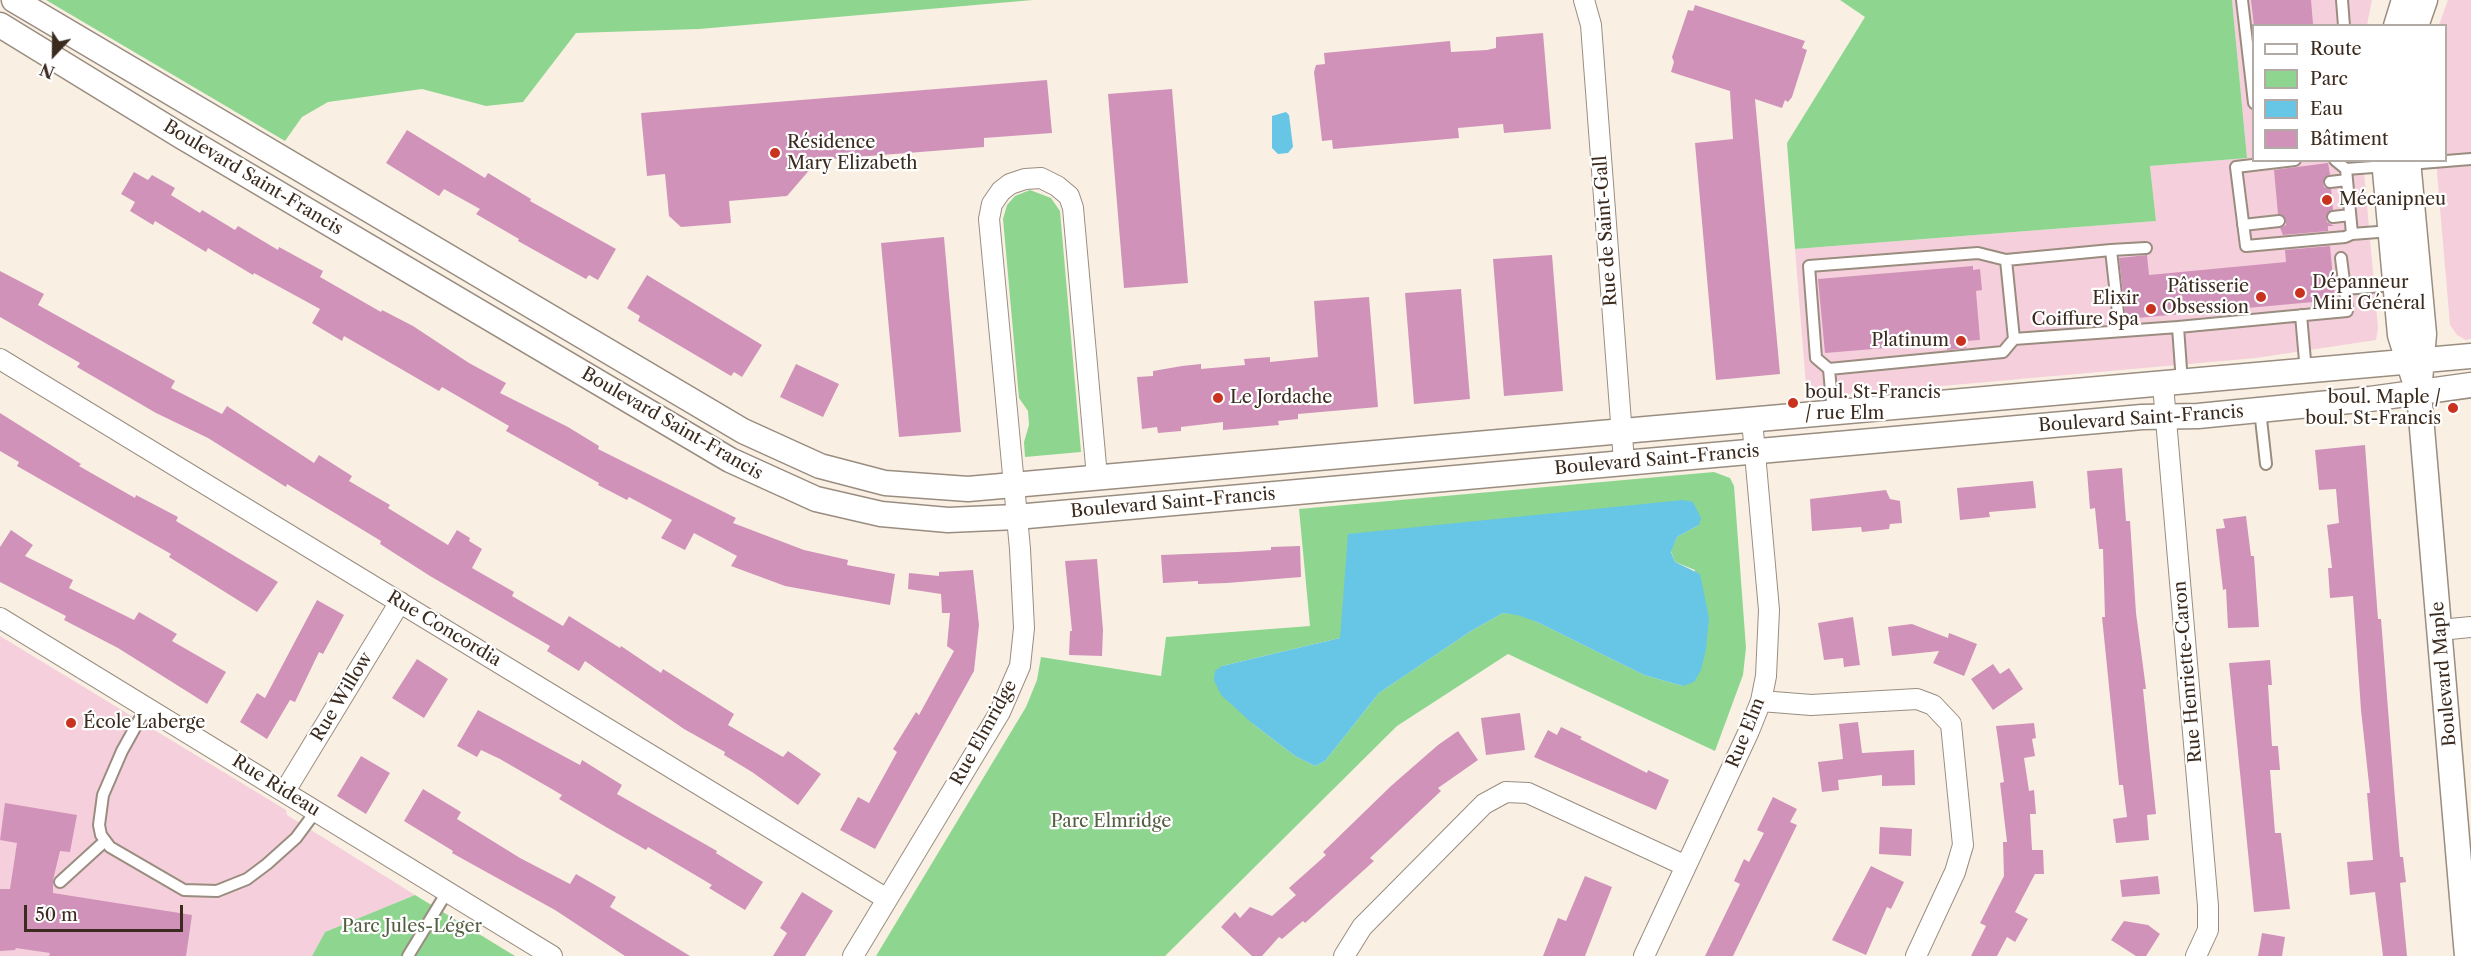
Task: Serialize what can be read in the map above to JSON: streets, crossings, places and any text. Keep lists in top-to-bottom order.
{
  "streets": {
    "street": [
      "Boulevard Saint-Francis",
      "Rue de Saint-Gall",
      "Rue Concordia",
      "Rue Henriette-Caron",
      "Boulevard Maple",
      "Rue Willow",
      "Rue Elmridge",
      "Rue Elm",
      "Rue Rideau"
    ]
  },
  "crossings": [
    ["Boulevard Saint-Francis", "Rue de Saint-Gall"],
    ["Boulevard Saint-Francis", "Rue Henriette-Caron"],
    ["Boulevard Saint-Francis", "Boulevard Maple"],
    ["Boulevard Saint-Francis", "Rue Elmridge"],
    ["Boulevard Saint-Francis", "Rue Elm"],
    ["Rue Concordia", "Rue Willow"],
    ["Rue Concordia", "Rue Elmridge"],
    ["Rue Willow", "Rue Rideau"]
  ],
  "parks": ["Parc Elmridge", "Parc Jules-Léger"],
  "places": [
    "Résidence Mary Elizabeth",
    "Mécanipneu",
    "Dépanneur Mini Général",
    "Pâtisserie Obsession",
    "Elixir Coiffure Spa",
    "Platinum",
    "Le Jordache",
    "boul. St-Francis / rue Elm",
    "boul. Maple / boul. St-Francis",
    "École Laberge"
  ],
  "legend": [
    "Route",
    "Parc",
    "Eau",
    "Bâtiment"
  ],
  "scale_bar": "50 m",
  "north": "bottom"
}
